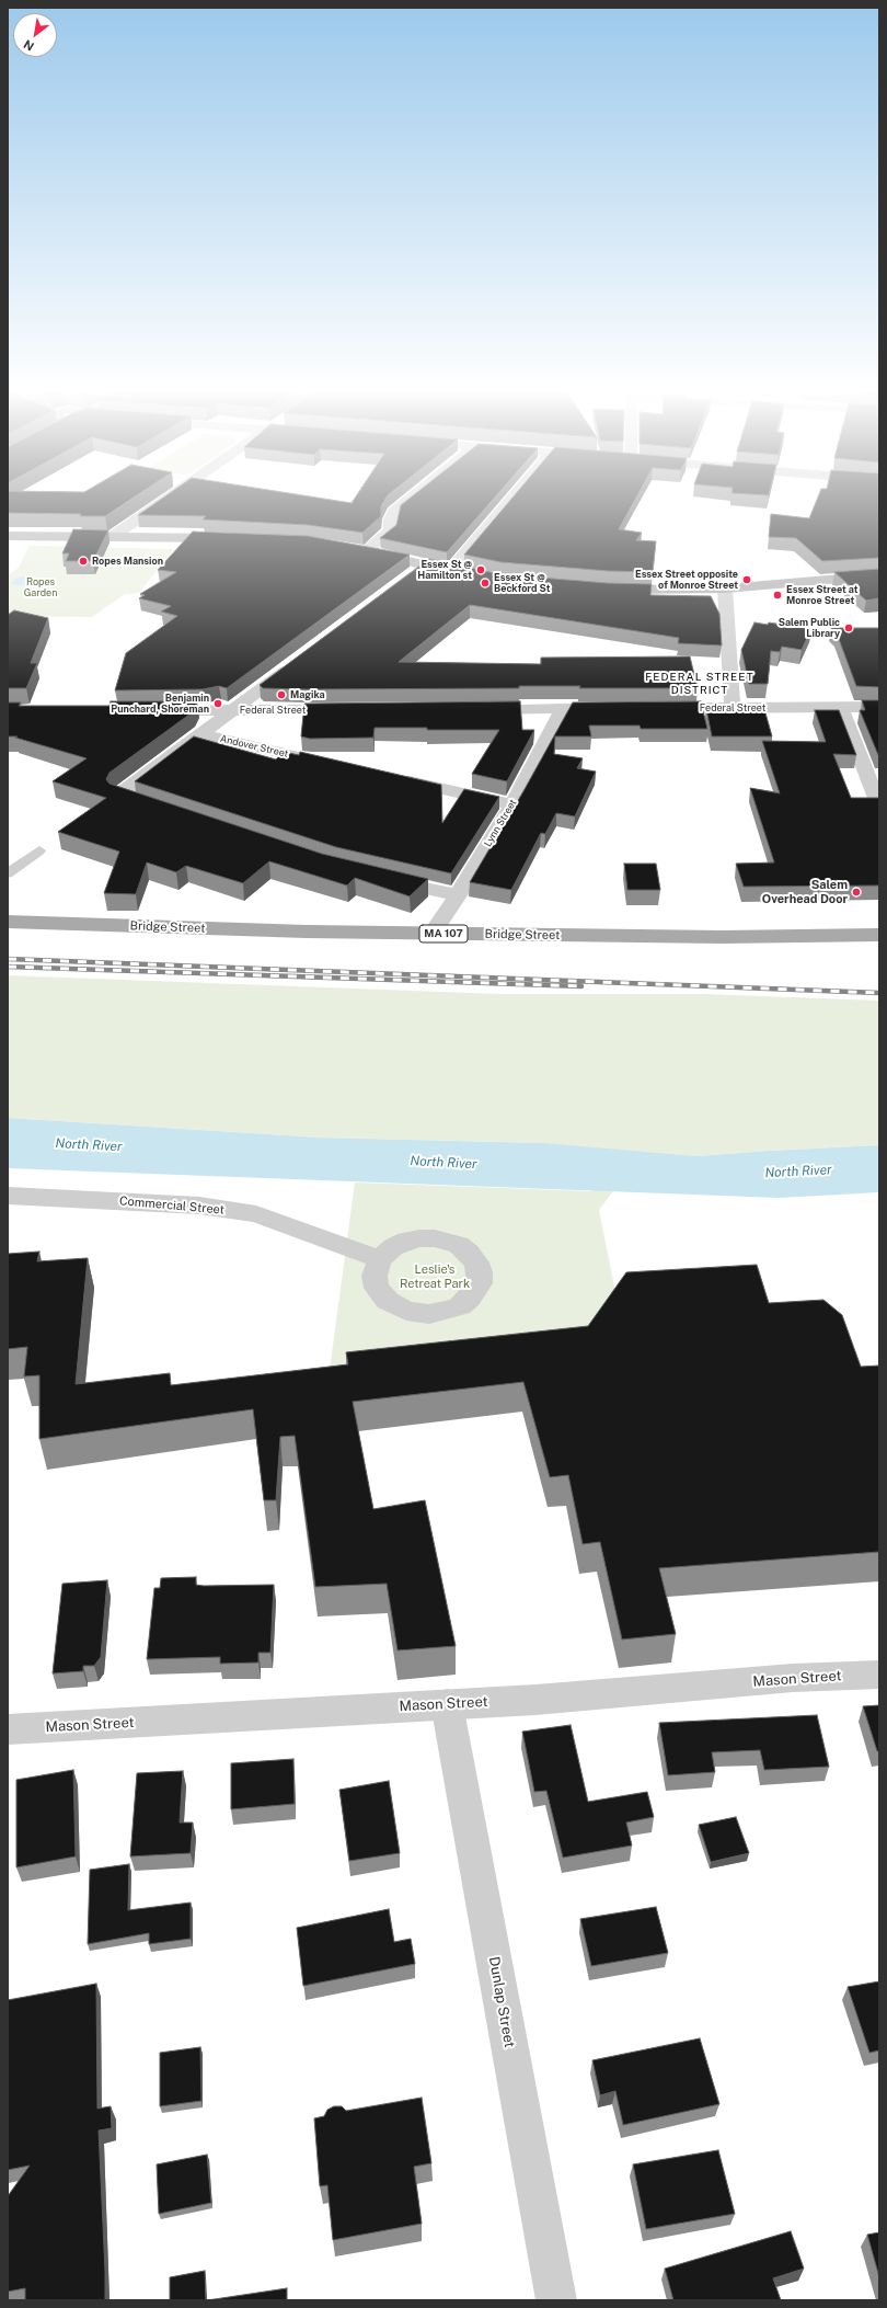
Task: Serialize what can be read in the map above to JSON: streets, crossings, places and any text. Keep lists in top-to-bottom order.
{
  "streets": {
    "main road": ["Bridge Street", "MA 107"],
    "street": [
      "Federal Street",
      "Andover Street",
      "Lynn Street",
      "Commercial Street",
      "Mason Street",
      "Dunlap Street"
    ]
  },
  "crossings": [
    ["Lynn Street", "Bridge Street"],
    ["Mason Street", "Dunlap Street"]
  ],
  "districts": ["FEDERAL STREET DISTRICT"],
  "water": ["North River"],
  "parks": ["Ropes Garden", "Leslie's Retreat Park"],
  "places": [
    "Ropes Mansion",
    "Essex St @ Hamilton st",
    "Essex Street opposite of Monroe Street",
    "Essex St @ Beckford St",
    "Essex Street at Monroe Street",
    "Salem Public Library",
    "Magika",
    "Benjamin Punchard, Shoreman",
    "Salem Overhead Door"
  ],
  "north": "bottom left"
}
